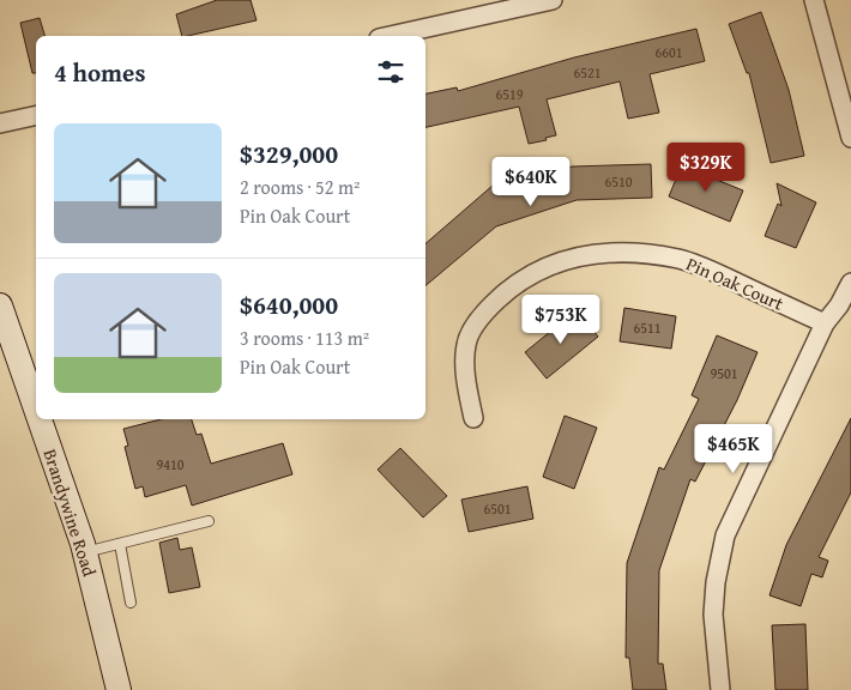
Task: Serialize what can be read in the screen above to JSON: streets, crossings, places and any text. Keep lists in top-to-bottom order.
{
  "streets": {
    "main road": ["Brandywine Road"],
    "street": ["Pin Oak Court"]
  },
  "house_numbers": [
    "6601",
    "6521",
    "6519",
    "6510",
    "6511",
    "9501",
    "9410",
    "6501"
  ],
  "page": {
    "heading": "4 homes",
    "list": [
      {
        "name": "$329,000",
        "note": "2 rooms · 52 m² · Pin Oak Court"
      },
      {
        "name": "$640,000",
        "note": "3 rooms · 113 m² · Pin Oak Court"
      }
    ],
    "price": [
      "$329K",
      "$640K",
      "$753K",
      "$465K"
    ]
  }
}
